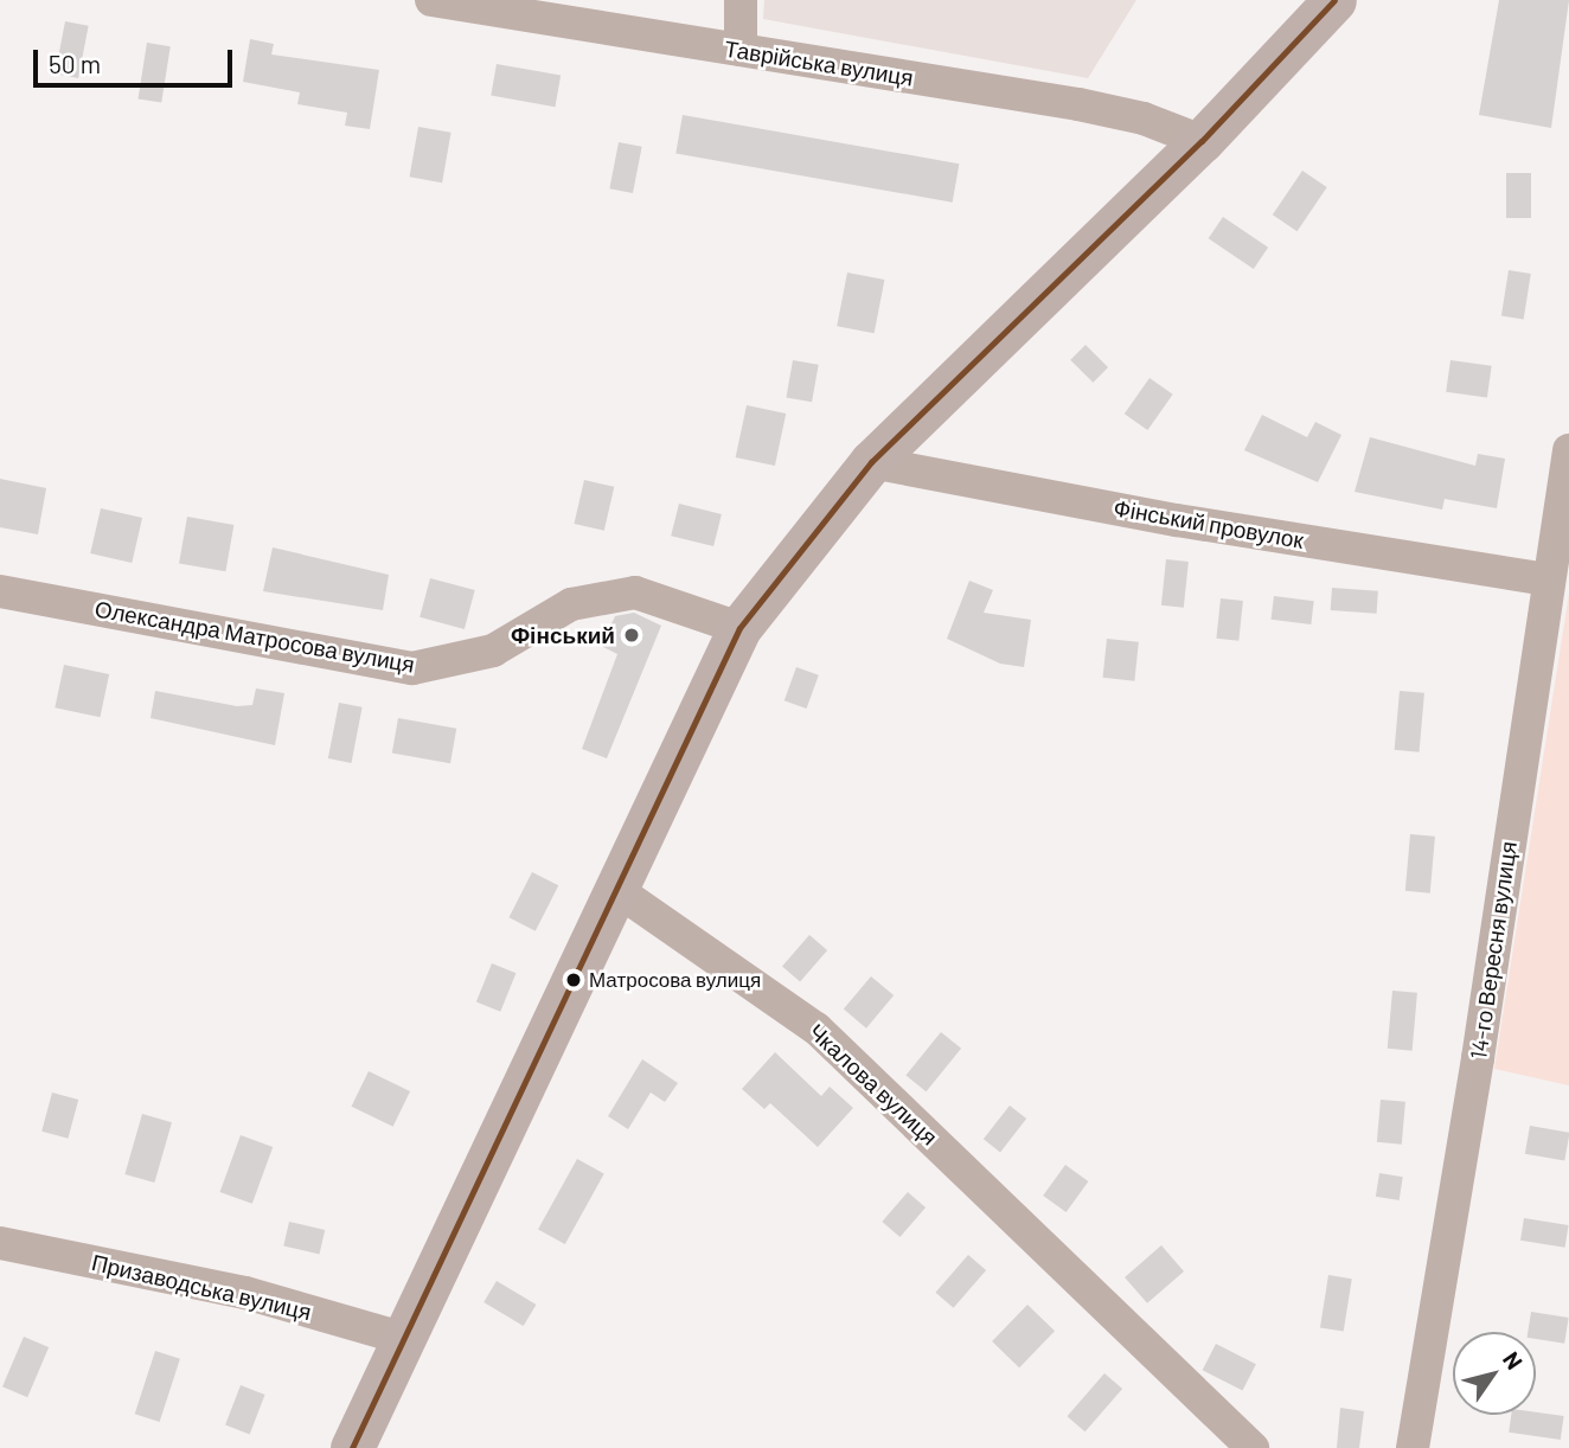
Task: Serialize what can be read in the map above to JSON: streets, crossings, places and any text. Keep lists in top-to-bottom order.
{
  "streets": {
    "street": [
      "Таврійська вулиця",
      "Фінський провулок",
      "Олександра Матросова вулиця",
      "14-го Вересня вулиця",
      "Чкалова вулиця",
      "Призаводська вулиця"
    ]
  },
  "crossings": [
    ["Фінський провулок", "14-го Вересня вулиця"]
  ],
  "places": ["Фінський", "Матросова вулиця"],
  "scale_bar": "50 m",
  "north": "top right"
}
